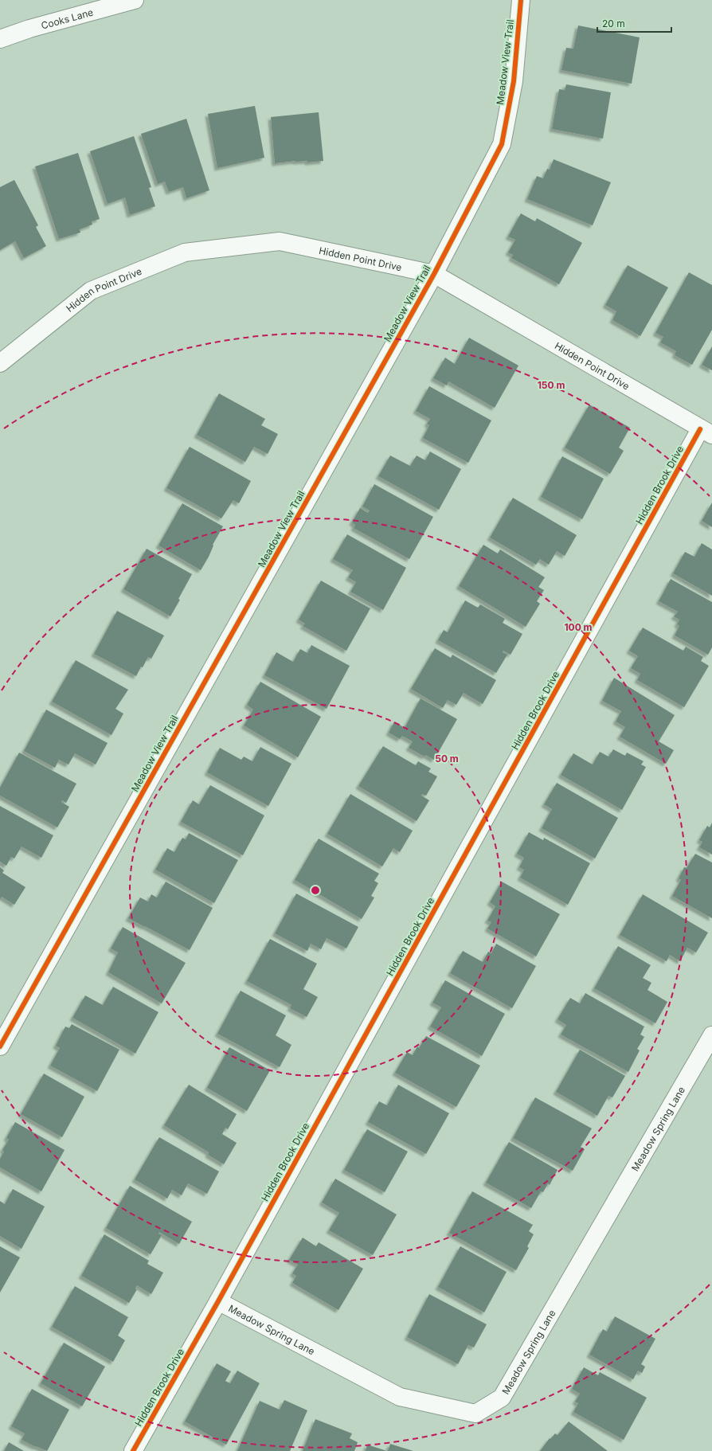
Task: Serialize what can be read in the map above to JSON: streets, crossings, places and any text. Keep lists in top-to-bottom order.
{
  "streets": {
    "street": [
      "Cooks Lane",
      "Meadow View Trail",
      "Hidden Point Drive",
      "Hidden Brook Drive",
      "Meadow Spring Lane"
    ]
  },
  "crossings": [
    ["Meadow View Trail", "Hidden Point Drive"],
    ["Hidden Point Drive", "Hidden Brook Drive"],
    ["Hidden Brook Drive", "Meadow Spring Lane"]
  ],
  "scale_bar": "20 m",
  "rings": ["150 m", "100 m", "50 m"]
}
